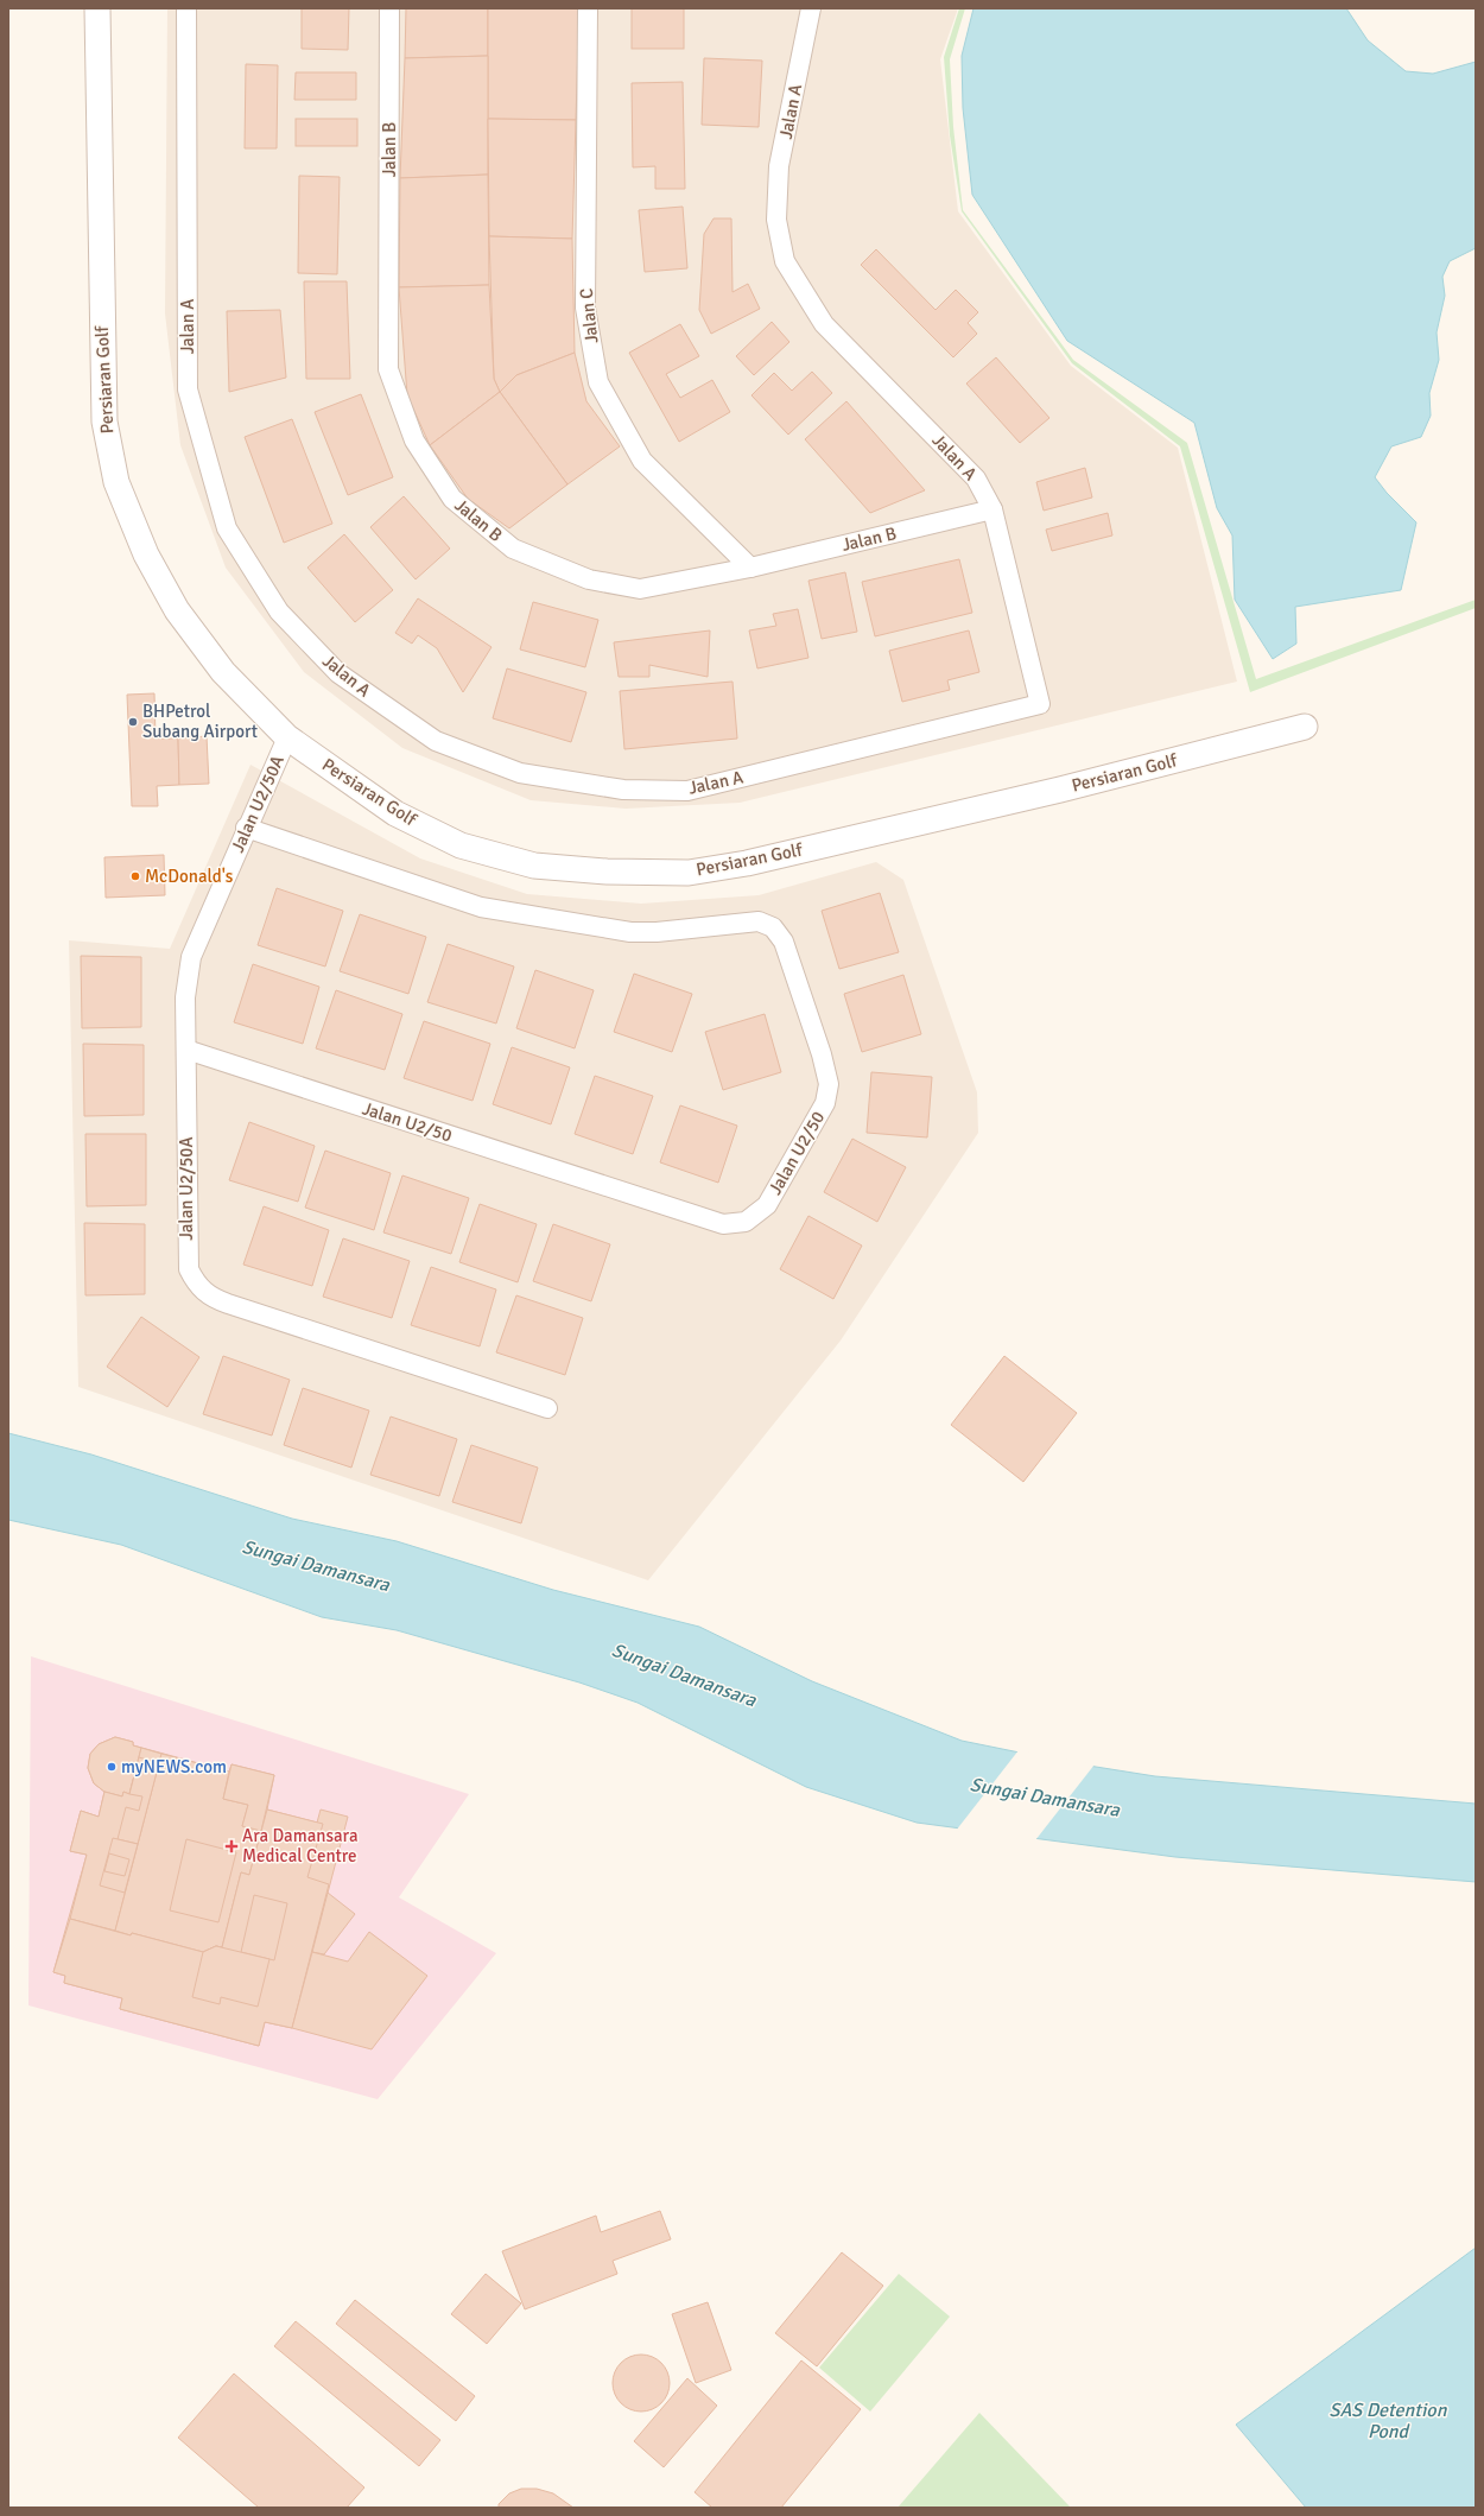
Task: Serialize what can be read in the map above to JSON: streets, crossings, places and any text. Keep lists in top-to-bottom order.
{
  "streets": {
    "street": [
      "Jalan A",
      "Jalan B",
      "Jalan C",
      "Persiaran Golf",
      "Jalan U2/50A",
      "Jalan U2/50"
    ]
  },
  "crossings": [
    ["Jalan A", "Jalan B"],
    ["Jalan B", "Jalan C"],
    ["Persiaran Golf", "Jalan U2/50A"],
    ["Jalan U2/50A", "Jalan U2/50"]
  ],
  "water": ["Sungai Damansara", "SAS Detention Pond"],
  "places": {
    "other": ["BHPetrol Subang Airport", "McDonald's", "myNEWS.com"],
    "health": ["Ara Damansara Medical Centre"]
  }
}
